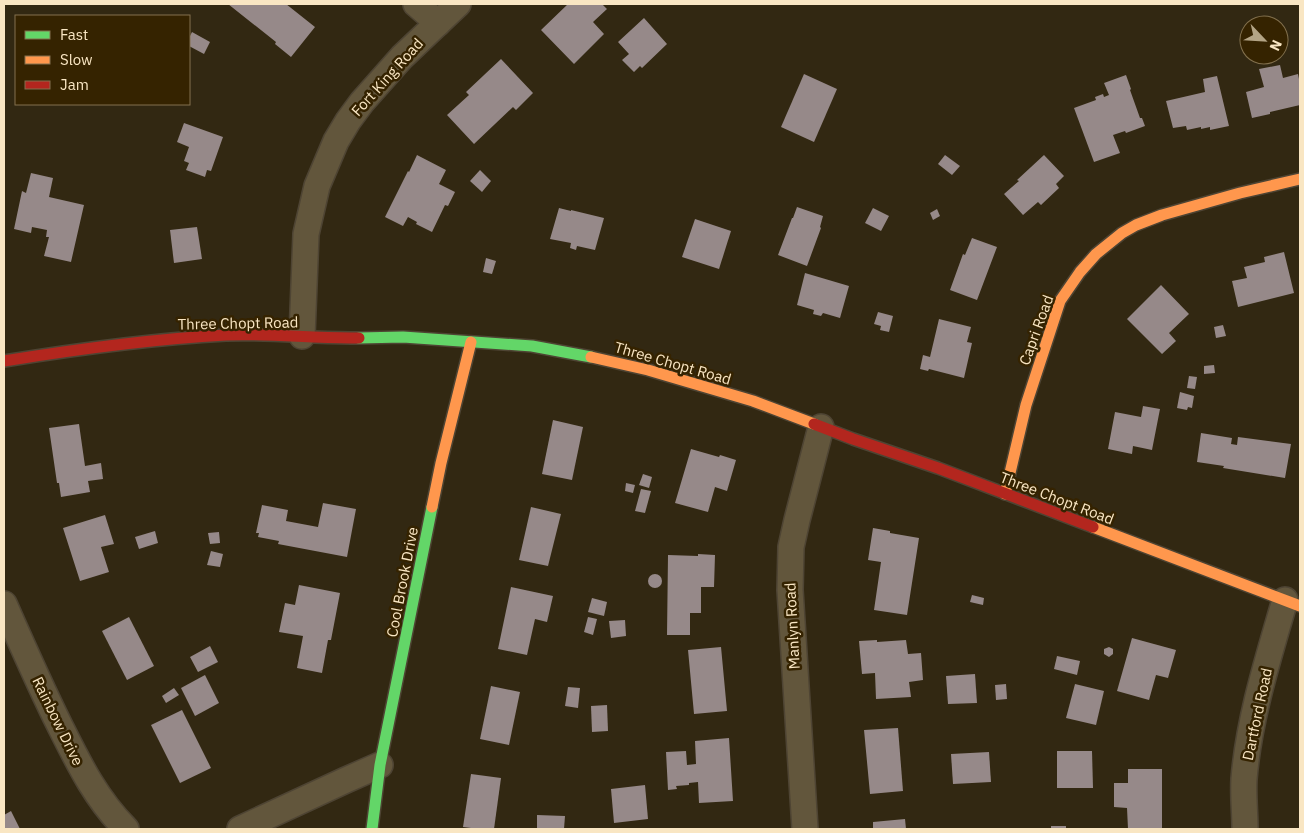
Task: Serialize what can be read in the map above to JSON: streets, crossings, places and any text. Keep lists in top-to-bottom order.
{
  "streets": {
    "main road": ["Three Chopt Road", "Capri Road", "Cool Brook Drive"],
    "street": [
      "Fort King Road",
      "Manlyn Road",
      "Dartford Road",
      "Rainbow Drive"
    ]
  },
  "crossings": [
    ["Fort King Road", "Three Chopt Road"],
    ["Three Chopt Road", "Capri Road"],
    ["Three Chopt Road", "Cool Brook Drive"],
    ["Three Chopt Road", "Manlyn Road"],
    ["Three Chopt Road", "Dartford Road"]
  ],
  "legend": ["Fast", "Slow", "Jam"],
  "north": "bottom right"
}
